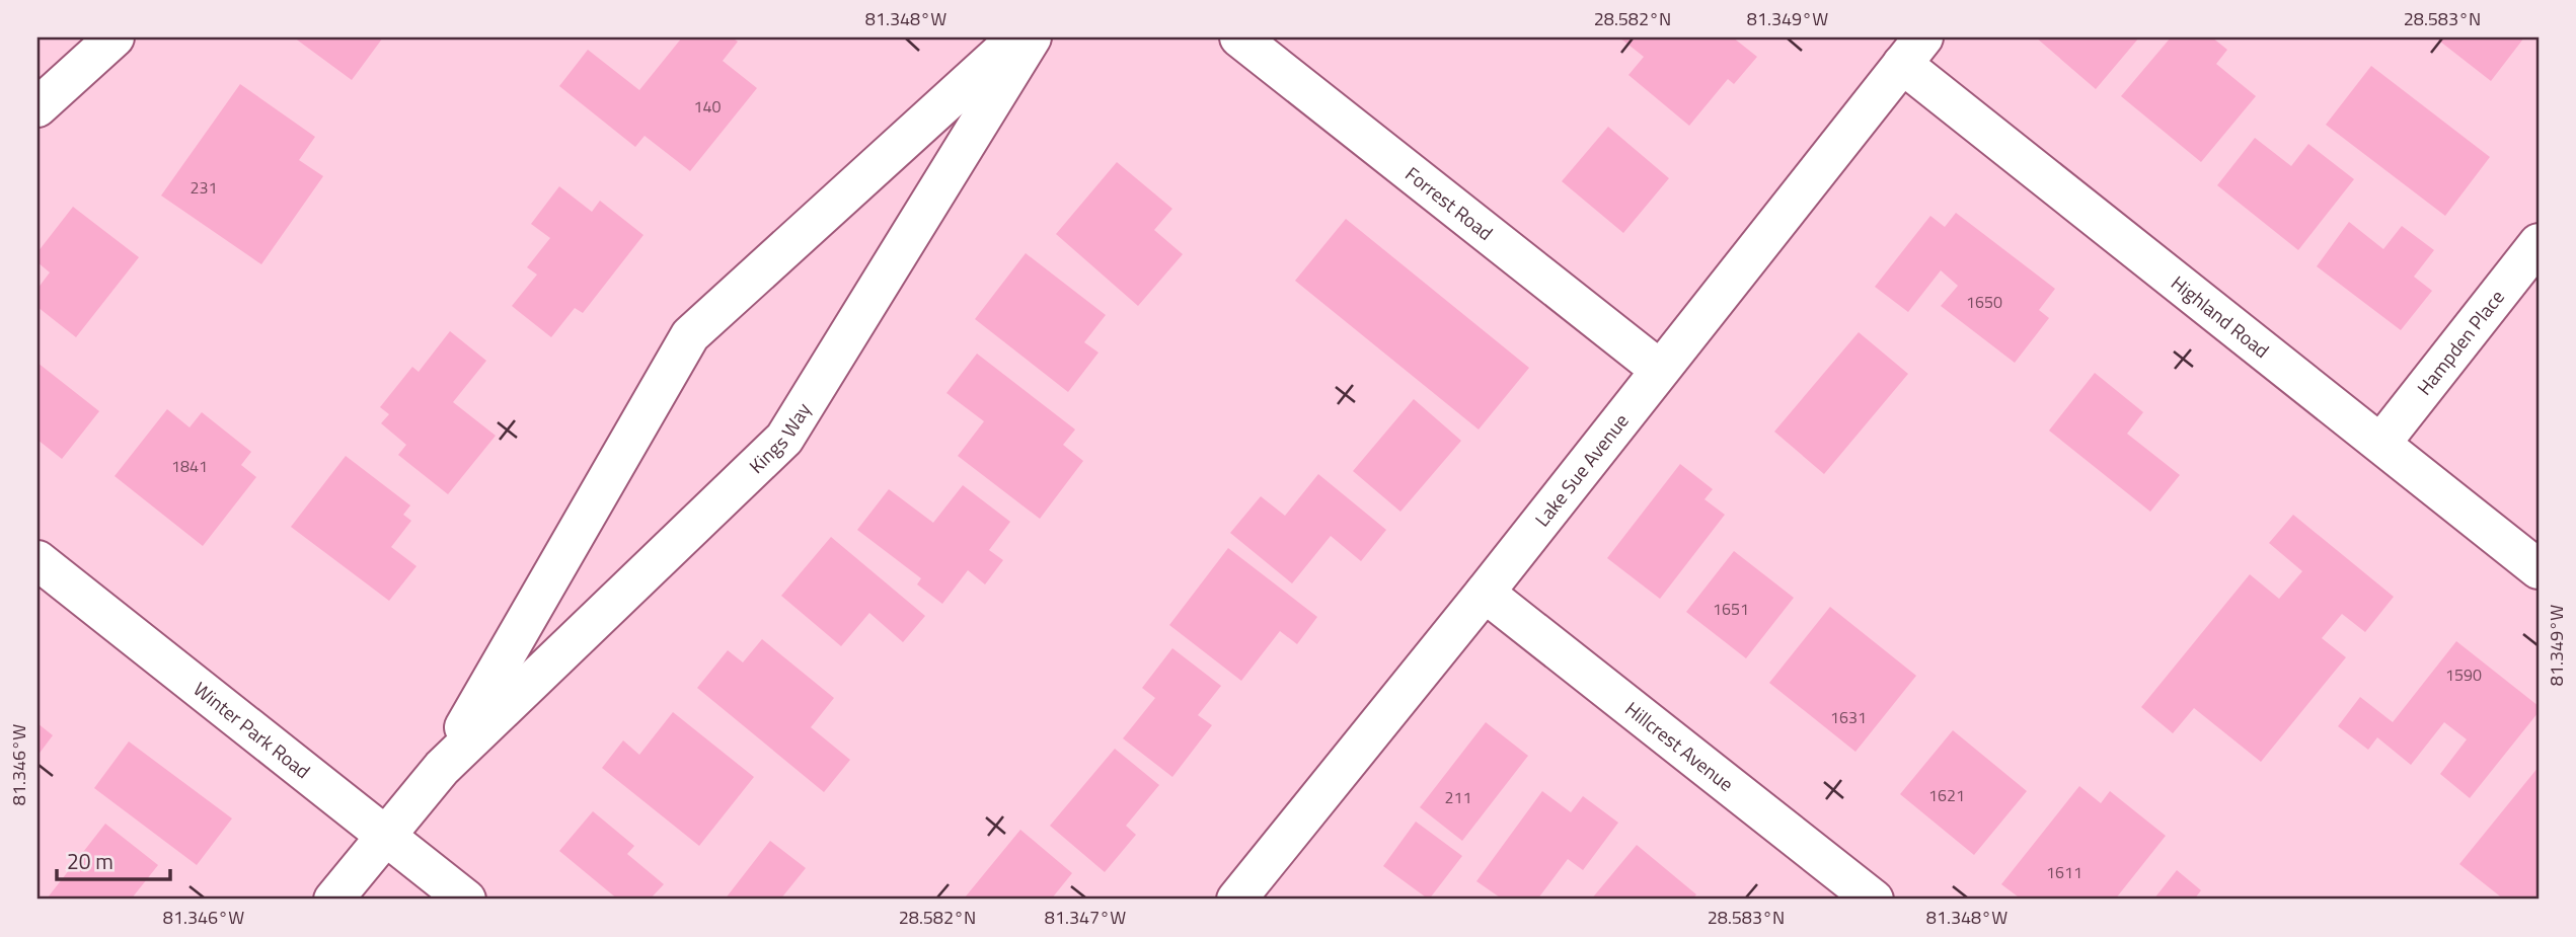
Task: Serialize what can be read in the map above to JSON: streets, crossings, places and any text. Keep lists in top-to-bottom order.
{
  "streets": {
    "street": [
      "Forrest Road",
      "Highland Road",
      "Hampden Place",
      "Kings Way",
      "Lake Sue Avenue",
      "Winter Park Road",
      "Hillcrest Avenue"
    ]
  },
  "crossings": [
    ["Forrest Road", "Lake Sue Avenue"],
    ["Highland Road", "Hampden Place"],
    ["Highland Road", "Lake Sue Avenue"],
    ["Kings Way", "Winter Park Road"],
    ["Lake Sue Avenue", "Hillcrest Avenue"]
  ],
  "house_numbers": [
    "140",
    "231",
    "1650",
    "1841",
    "1651",
    "1590",
    "1631",
    "1621",
    "211",
    "1611"
  ],
  "scale_bar": "20 m",
  "coordinates": [
    "81.348°W",
    "28.582°N",
    "81.349°W",
    "28.583°N",
    "81.346°W",
    "81.347°W"
  ]
}
